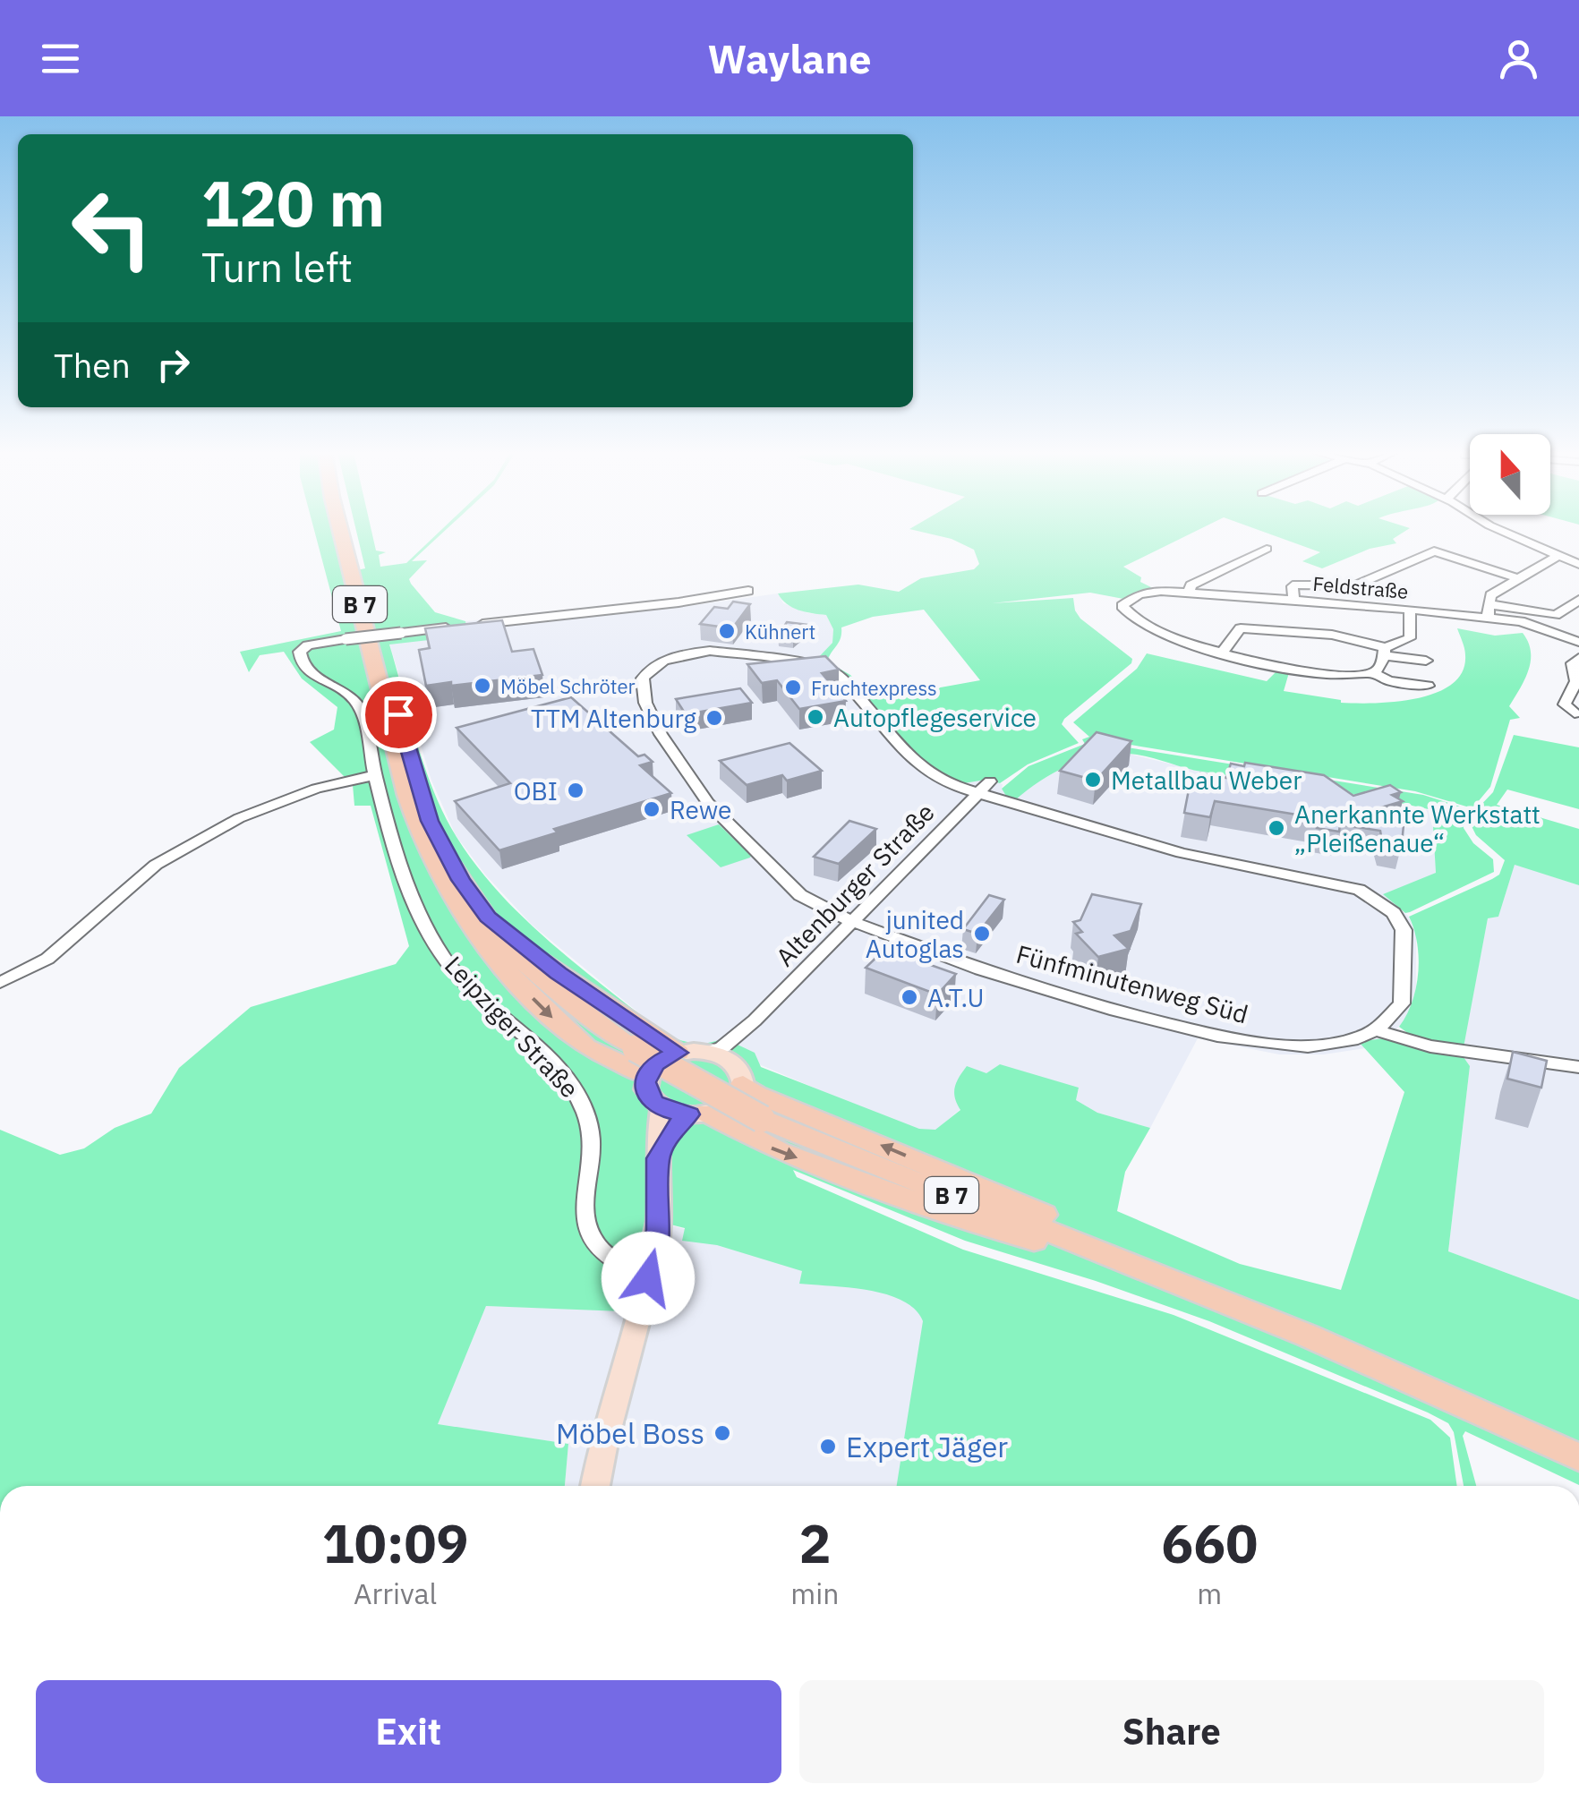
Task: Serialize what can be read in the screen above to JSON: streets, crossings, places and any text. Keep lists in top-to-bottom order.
{
  "streets": {
    "highway": ["B 7"],
    "street": [
      "Feldstraße",
      "Altenburger Straße",
      "Fünfminutenweg Süd",
      "Leipziger Straße"
    ]
  },
  "crossings": [
    ["Altenburger Straße", "Fünfminutenweg Süd"]
  ],
  "places": [
    "Kühnert",
    "Möbel Schröter",
    "Fruchtexpress",
    "Autopflegeservice",
    "TTM Altenburg",
    "Metallbau Weber",
    "OBI",
    "Rewe",
    "Anerkannte Werkstatt „Pleißenaue“",
    "junited Autoglas",
    "A.T.U",
    "Möbel Boss",
    "Expert Jäger"
  ],
  "north": "top",
  "page": {
    "header": "Waylane",
    "turn": ["120 m", "Turn left"],
    "then": "Then",
    "eta": [
      "10:09",
      "Arrival",
      "2",
      "min",
      "660",
      "m"
    ],
    "buttons": ["Exit", "Share"]
  }
}
